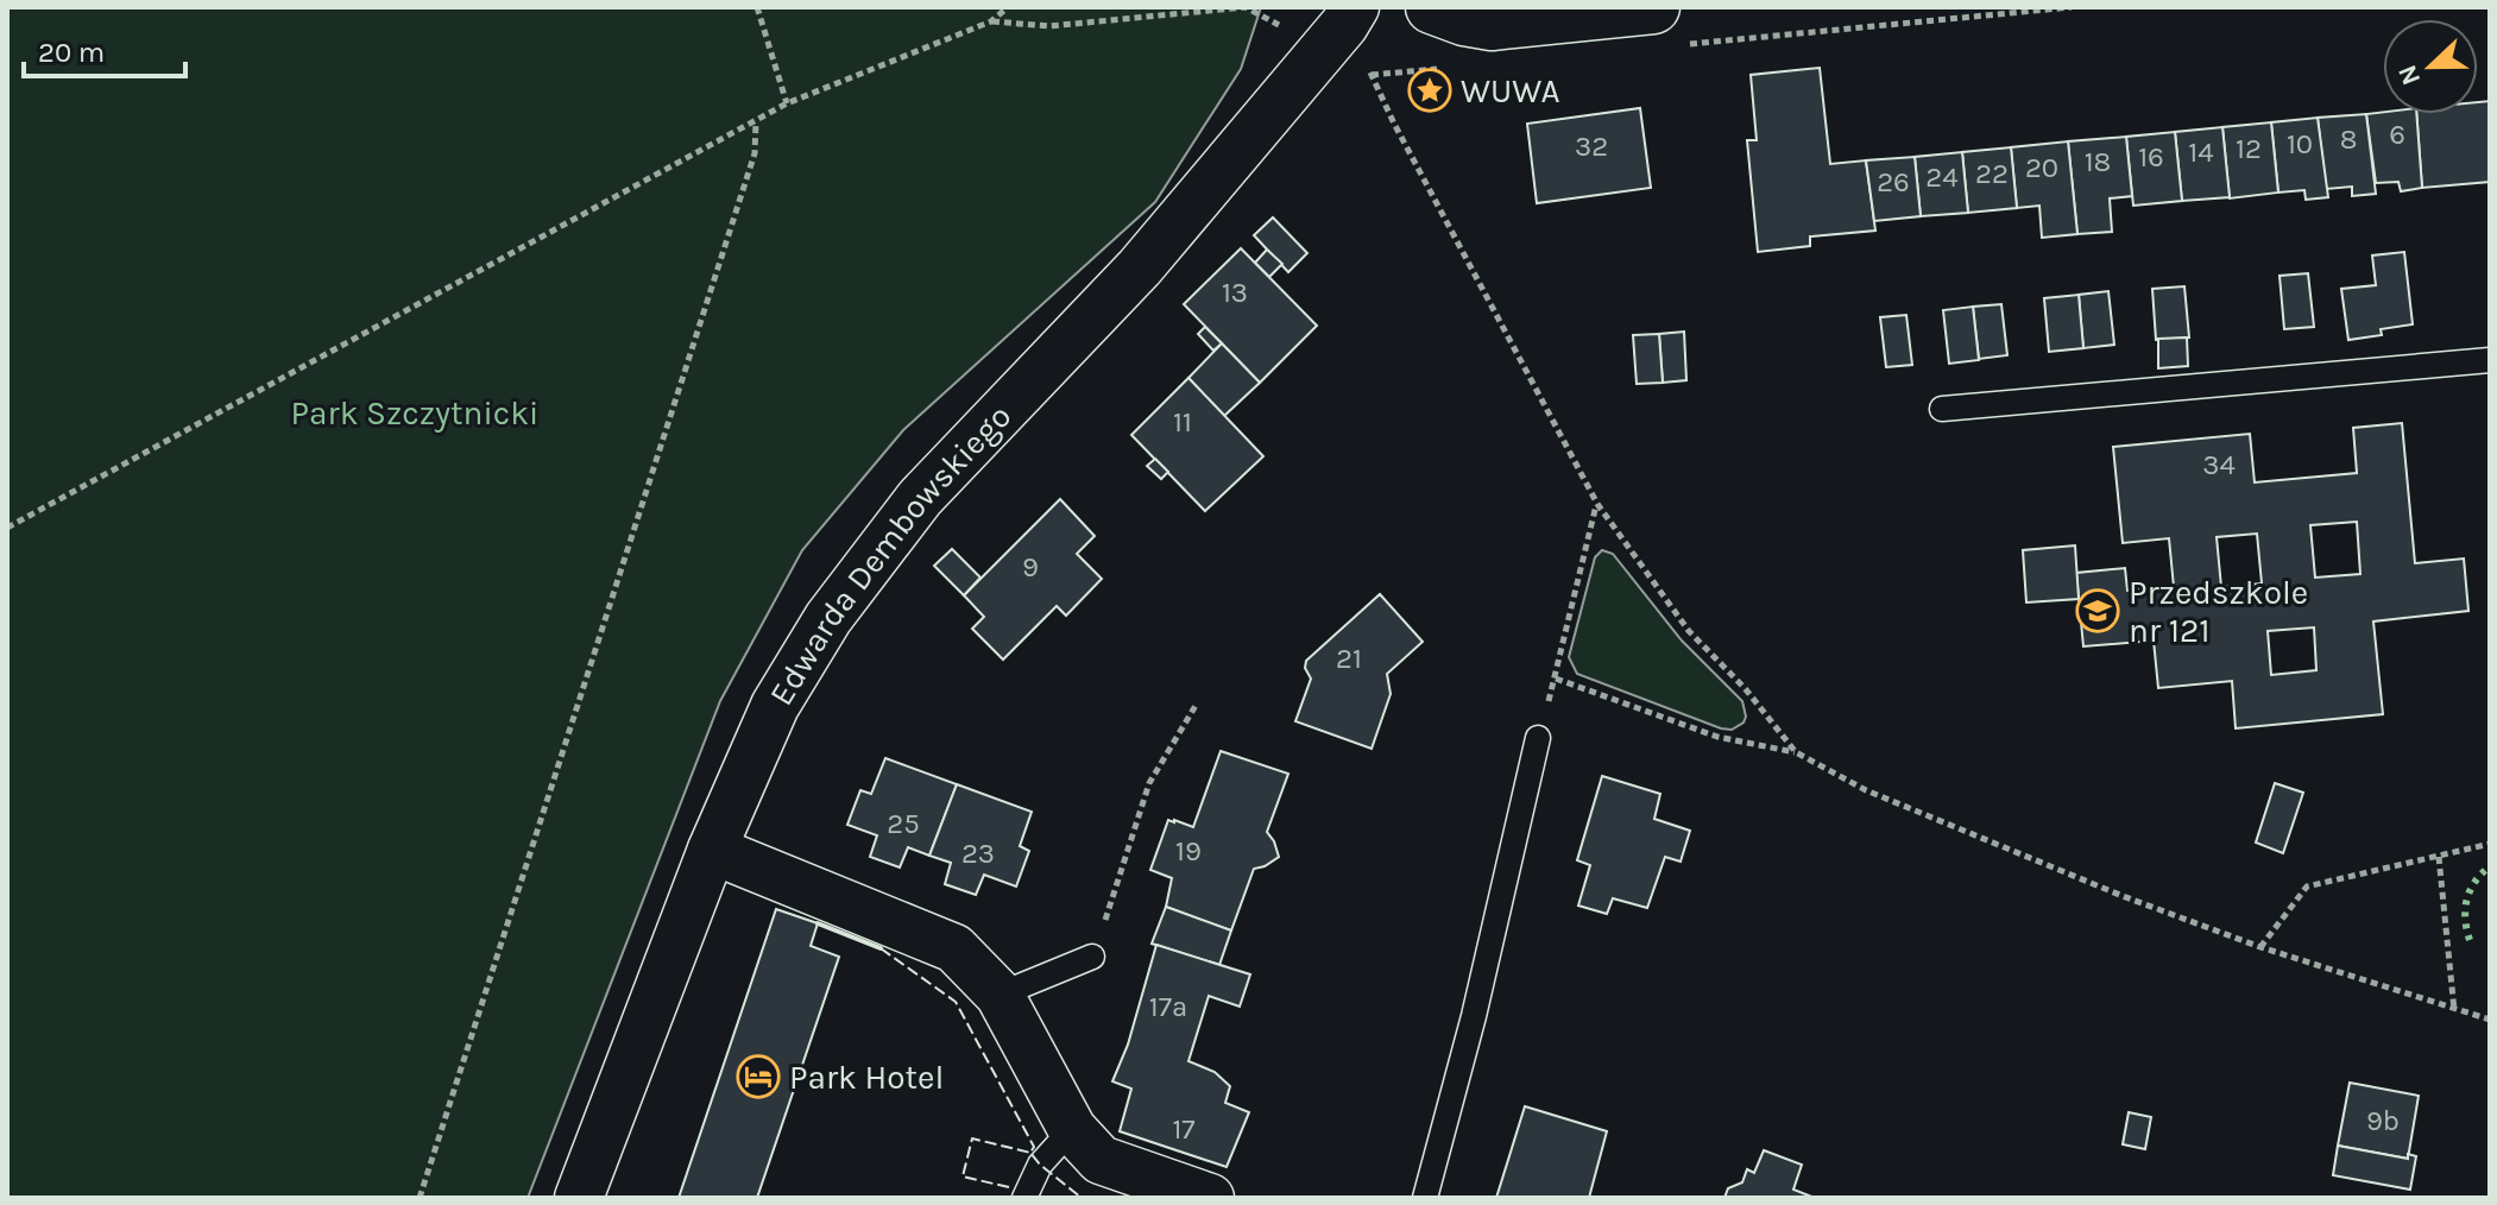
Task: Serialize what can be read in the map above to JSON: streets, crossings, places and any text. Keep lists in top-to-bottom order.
{
  "streets": {
    "street": ["Edwarda Dembowskiego"]
  },
  "parks": ["Park Szczytnicki"],
  "places": {
    "place": ["WUWA"],
    "school or university": ["Przedszkole nr 121"],
    "hotel": ["Park Hotel"]
  },
  "house_numbers": [
    "6",
    "8",
    "10",
    "32",
    "12",
    "14",
    "16",
    "18",
    "20",
    "22",
    "24",
    "26",
    "13",
    "11",
    "34",
    "9",
    "21",
    "25",
    "19",
    "23",
    "17a",
    "9b",
    "17"
  ],
  "scale_bar": "20 m",
  "north": "left"
}
